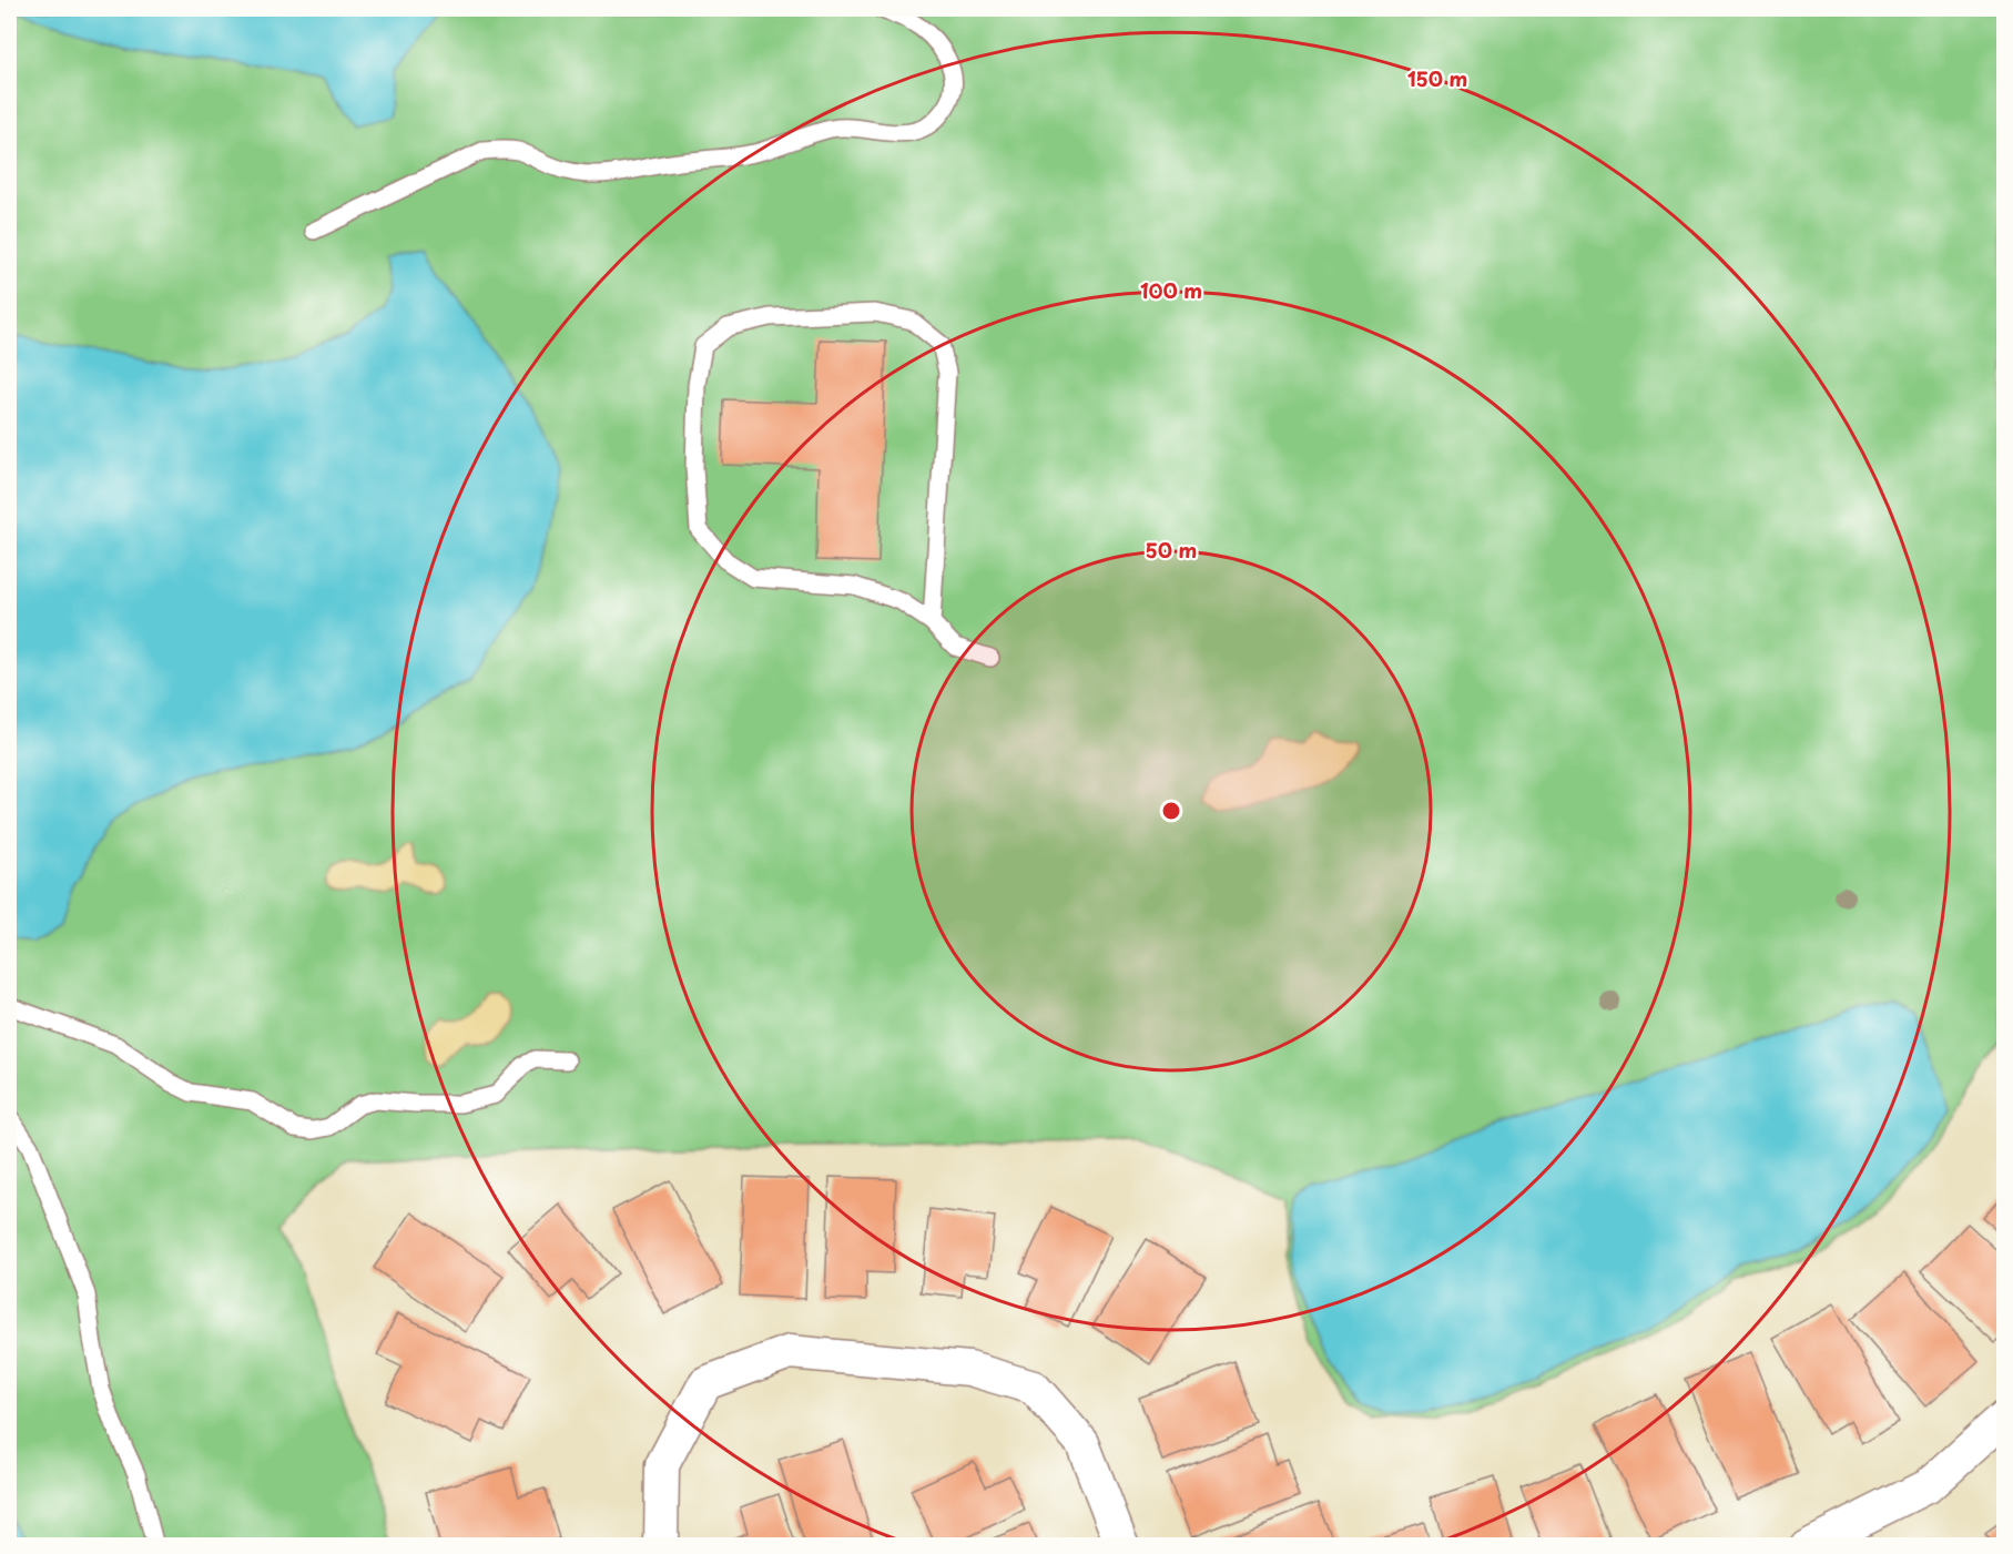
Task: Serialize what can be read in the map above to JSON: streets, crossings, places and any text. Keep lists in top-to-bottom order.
{
  "rings": ["150 m", "100 m", "50 m"]
}
